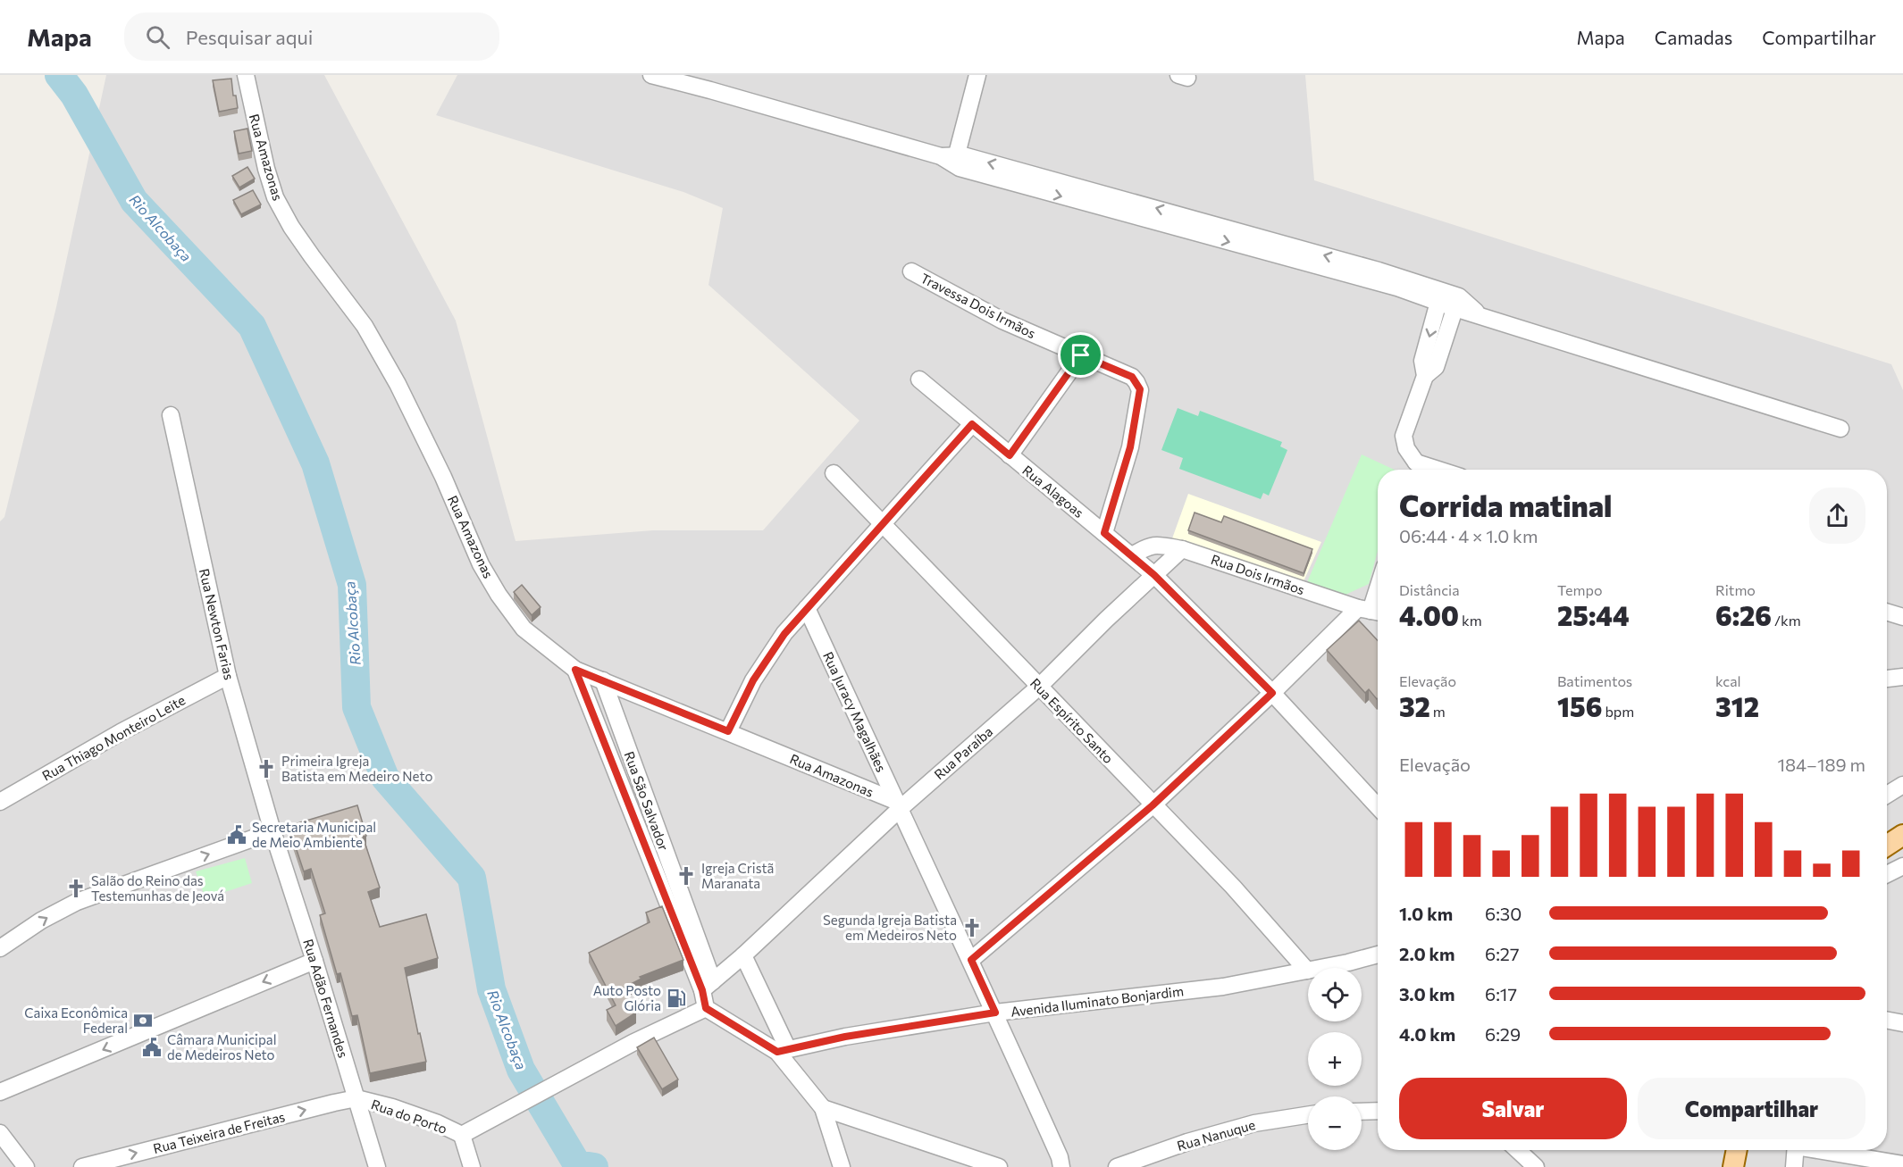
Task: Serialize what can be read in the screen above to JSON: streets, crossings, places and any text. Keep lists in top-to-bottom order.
{
  "streets": {
    "street": [
      "Rua Amazonas",
      "Travessa Dois Irmãos",
      "Rua Alagoas",
      "Rua Dois Irmãos",
      "Rua Newton Farias",
      "Rua Juracy Magalhães",
      "Rua Espírito Santo",
      "Rua Thiago Monteiro Leite",
      "Rua Paraíba",
      "Rua São Salvador",
      "Rua Adão Fernandes",
      "Avenida Iluminato Bonjardim",
      "Rua do Porto",
      "Rua Teixeira de Freitas",
      "Rua Nanuque"
    ]
  },
  "crossings": [
    ["Rua Amazonas", "Rua Juracy Magalhães"],
    ["Rua Amazonas", "Rua Paraíba"],
    ["Rua Amazonas", "Rua São Salvador"],
    ["Travessa Dois Irmãos", "Rua Alagoas"],
    ["Rua Alagoas", "Rua Dois Irmãos"],
    ["Rua Alagoas", "Rua Paraíba"],
    ["Rua Dois Irmãos", "Rua Paraíba"],
    ["Rua Newton Farias", "Rua Thiago Monteiro Leite"],
    ["Rua Newton Farias", "Rua Adão Fernandes"],
    ["Rua Juracy Magalhães", "Rua Paraíba"],
    ["Rua Juracy Magalhães", "Avenida Iluminato Bonjardim"],
    ["Rua Espírito Santo", "Rua Paraíba"],
    ["Rua Espírito Santo", "Avenida Iluminato Bonjardim"],
    ["Rua Paraíba", "Rua São Salvador"],
    ["Rua Adão Fernandes", "Rua do Porto"],
    ["Rua Adão Fernandes", "Rua Teixeira de Freitas"],
    ["Rua do Porto", "Rua Teixeira de Freitas"]
  ],
  "water": ["Rio Alcobaça"],
  "places": {
    "church": [
      "Primeira Igreja Batista em Medeiro Neto",
      "Igreja Cristã Maranata",
      "Salão do Reino das Testemunhas de Jeová",
      "Segunda Igreja Batista em Medeiros Neto"
    ],
    "public building": ["Secretaria Municipal de Meio Ambiente", "Câmara Municipal de Medeiros Neto"],
    "fuel station": ["Auto Posto Glória"],
    "bank": ["Caixa Econômica Federal"]
  },
  "page": {
    "header": "Mapa",
    "search": "Pesquisar aqui",
    "nav": ["Mapa", "Camadas", "Compartilhar"],
    "heading": ["Corrida matinal", "06:44 · 4 × 1.0 km"],
    "stats": [
      ["Distância", "4.00 km"],
      ["Tempo", "25:44"],
      ["Ritmo", "6:26 /km"],
      ["Elevação", "32 m"],
      ["Batimentos", "156 bpm"],
      ["kcal", "312"]
    ],
    "chart": ["Elevação", "184–189 m"],
    "list": [
      {
        "name": "1.0 km",
        "note": "6:30"
      },
      {
        "name": "2.0 km",
        "note": "6:27"
      },
      {
        "name": "3.0 km",
        "note": "6:17"
      },
      {
        "name": "4.0 km",
        "note": "6:29"
      }
    ],
    "map_buttons": ["+", "−"],
    "buttons": ["Salvar", "Compartilhar"]
  }
}
